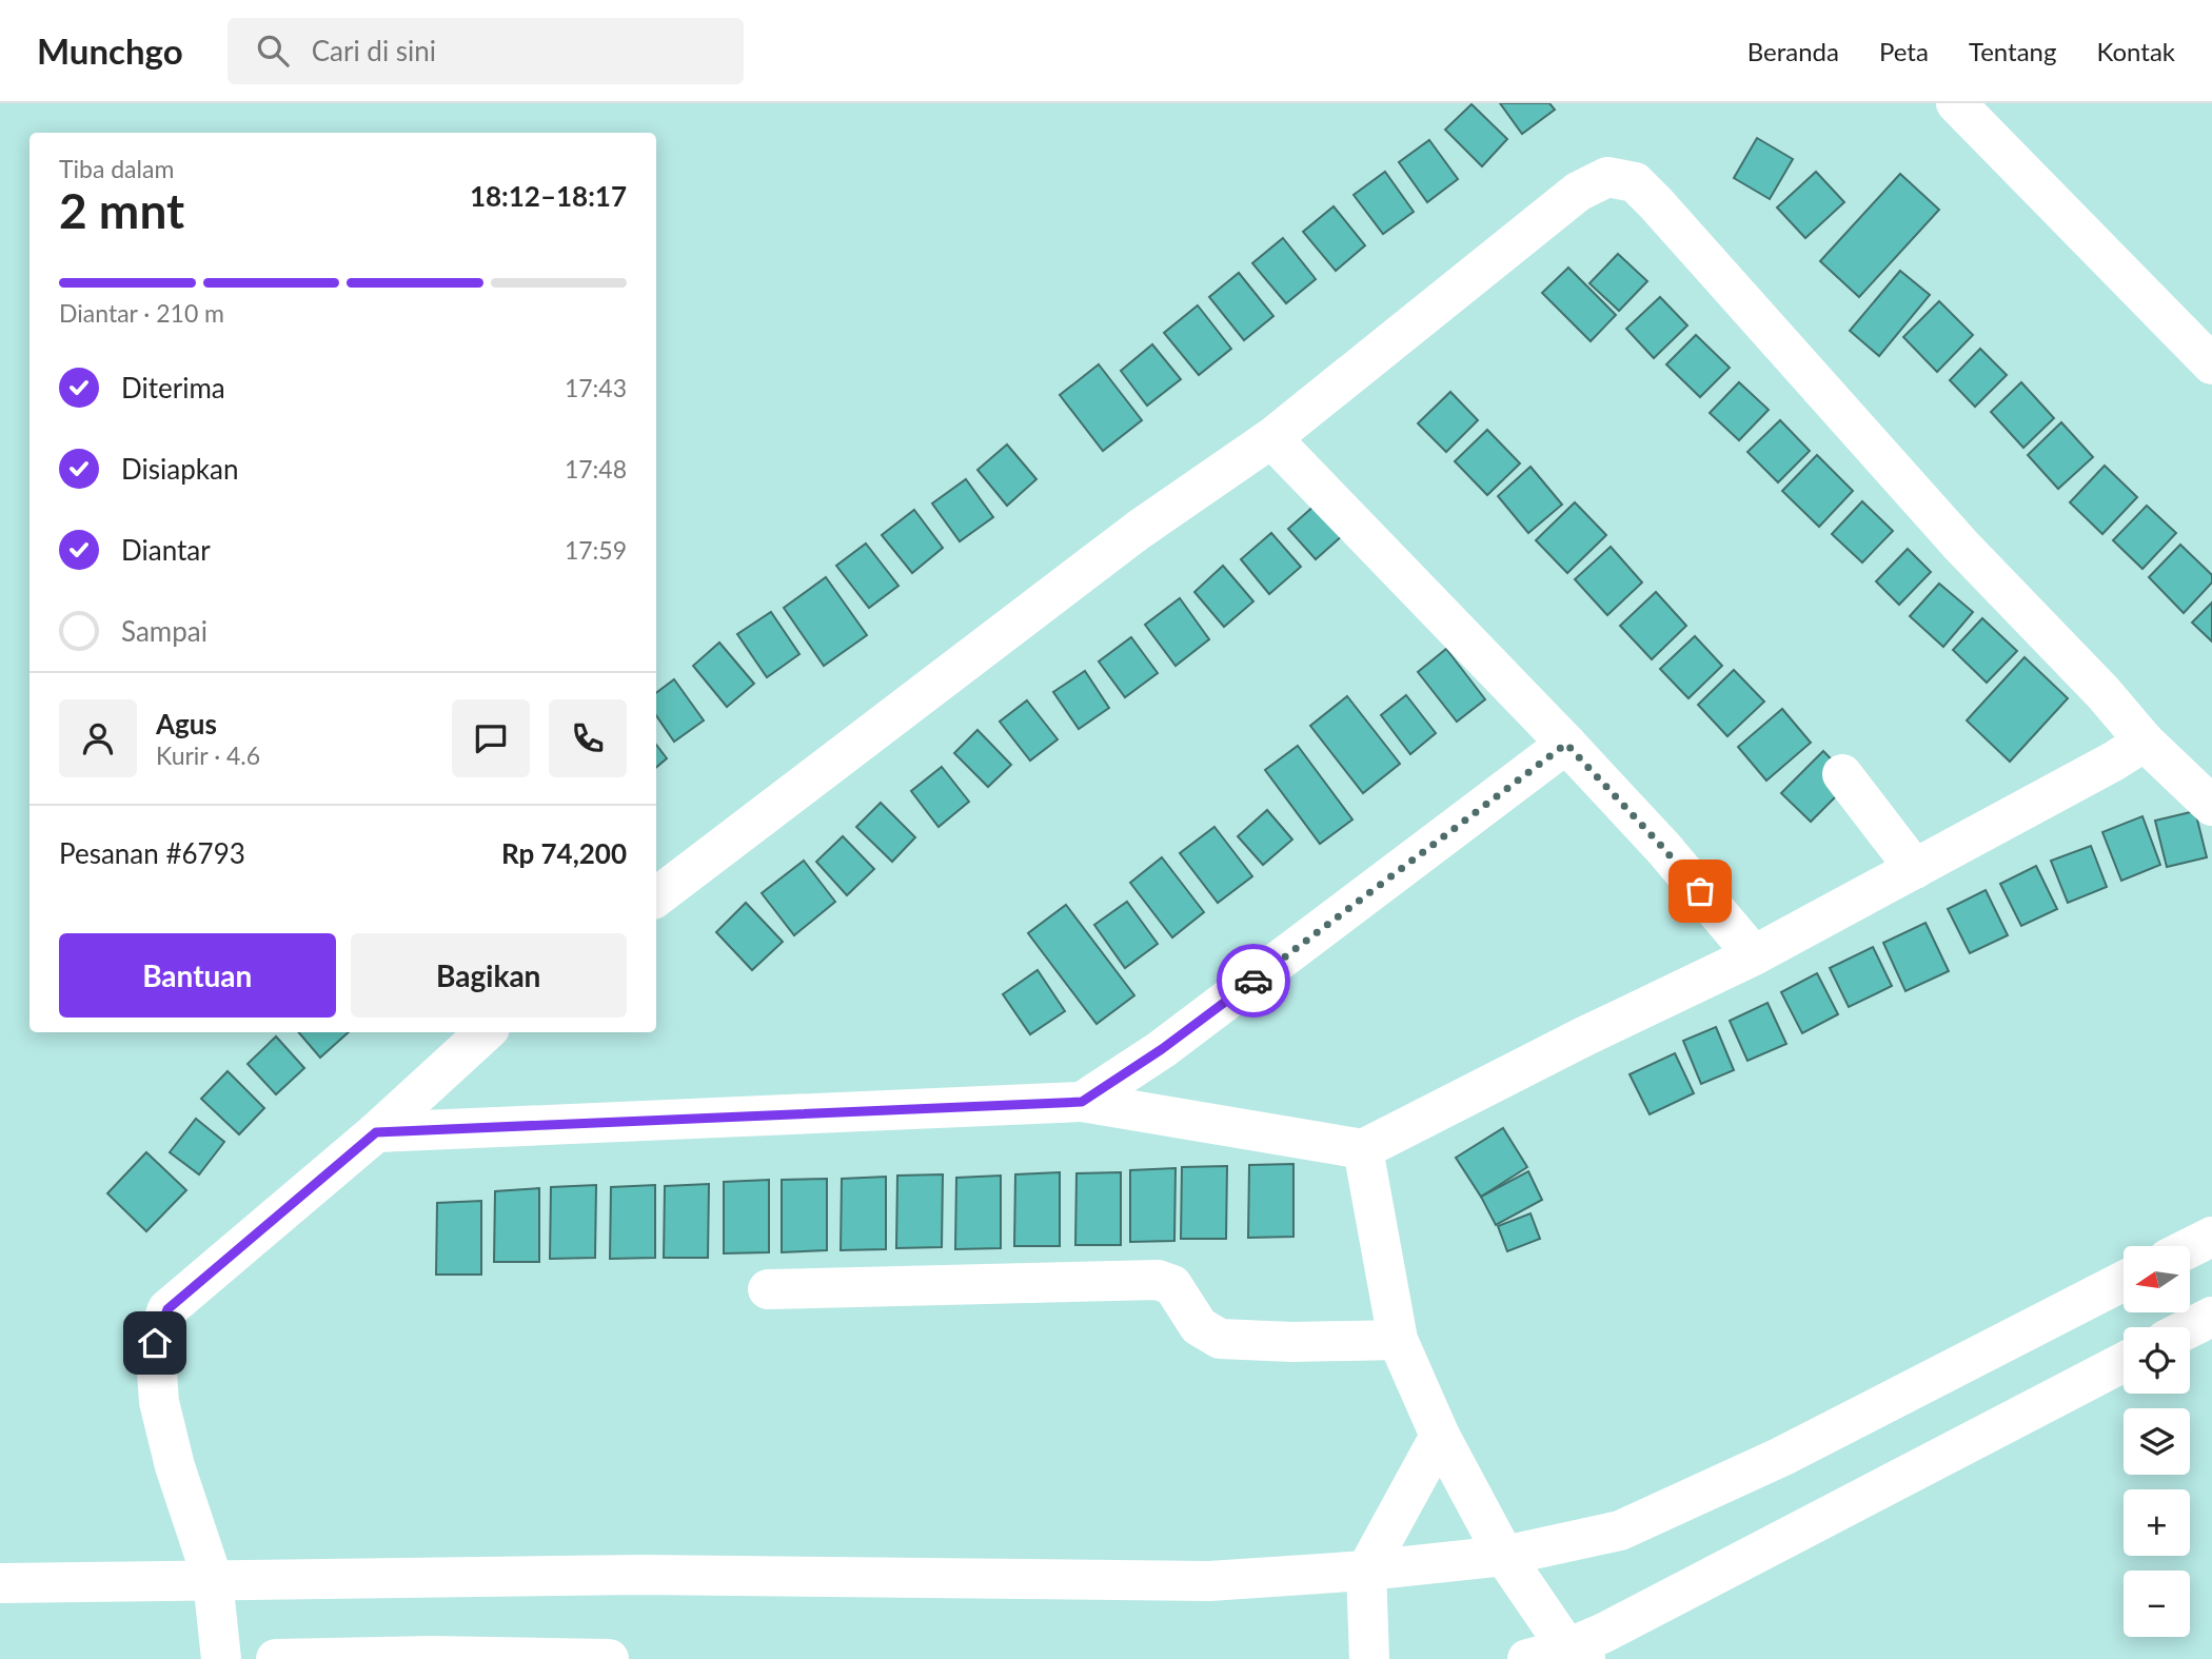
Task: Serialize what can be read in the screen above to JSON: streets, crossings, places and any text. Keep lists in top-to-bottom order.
{
  "north": "left",
  "page": {
    "header": "Munchgo",
    "search": "Cari di sini",
    "nav": [
      "Beranda",
      "Peta",
      "Tentang",
      "Kontak"
    ],
    "heading": ["2 mnt", "Tiba dalam", "18:12–18:17"],
    "panel": [
      "Agus",
      "Kurir · 4.6",
      "Pesanan #6793",
      "Rp 74,200"
    ],
    "bar": "Diantar · 210 m",
    "list": [
      ["Diterima", "17:43"],
      ["Disiapkan", "17:48"],
      ["Diantar", "17:59"],
      "Sampai"
    ],
    "buttons": ["Bantuan", "Bagikan"],
    "map_buttons": ["+", "−"]
  }
}
